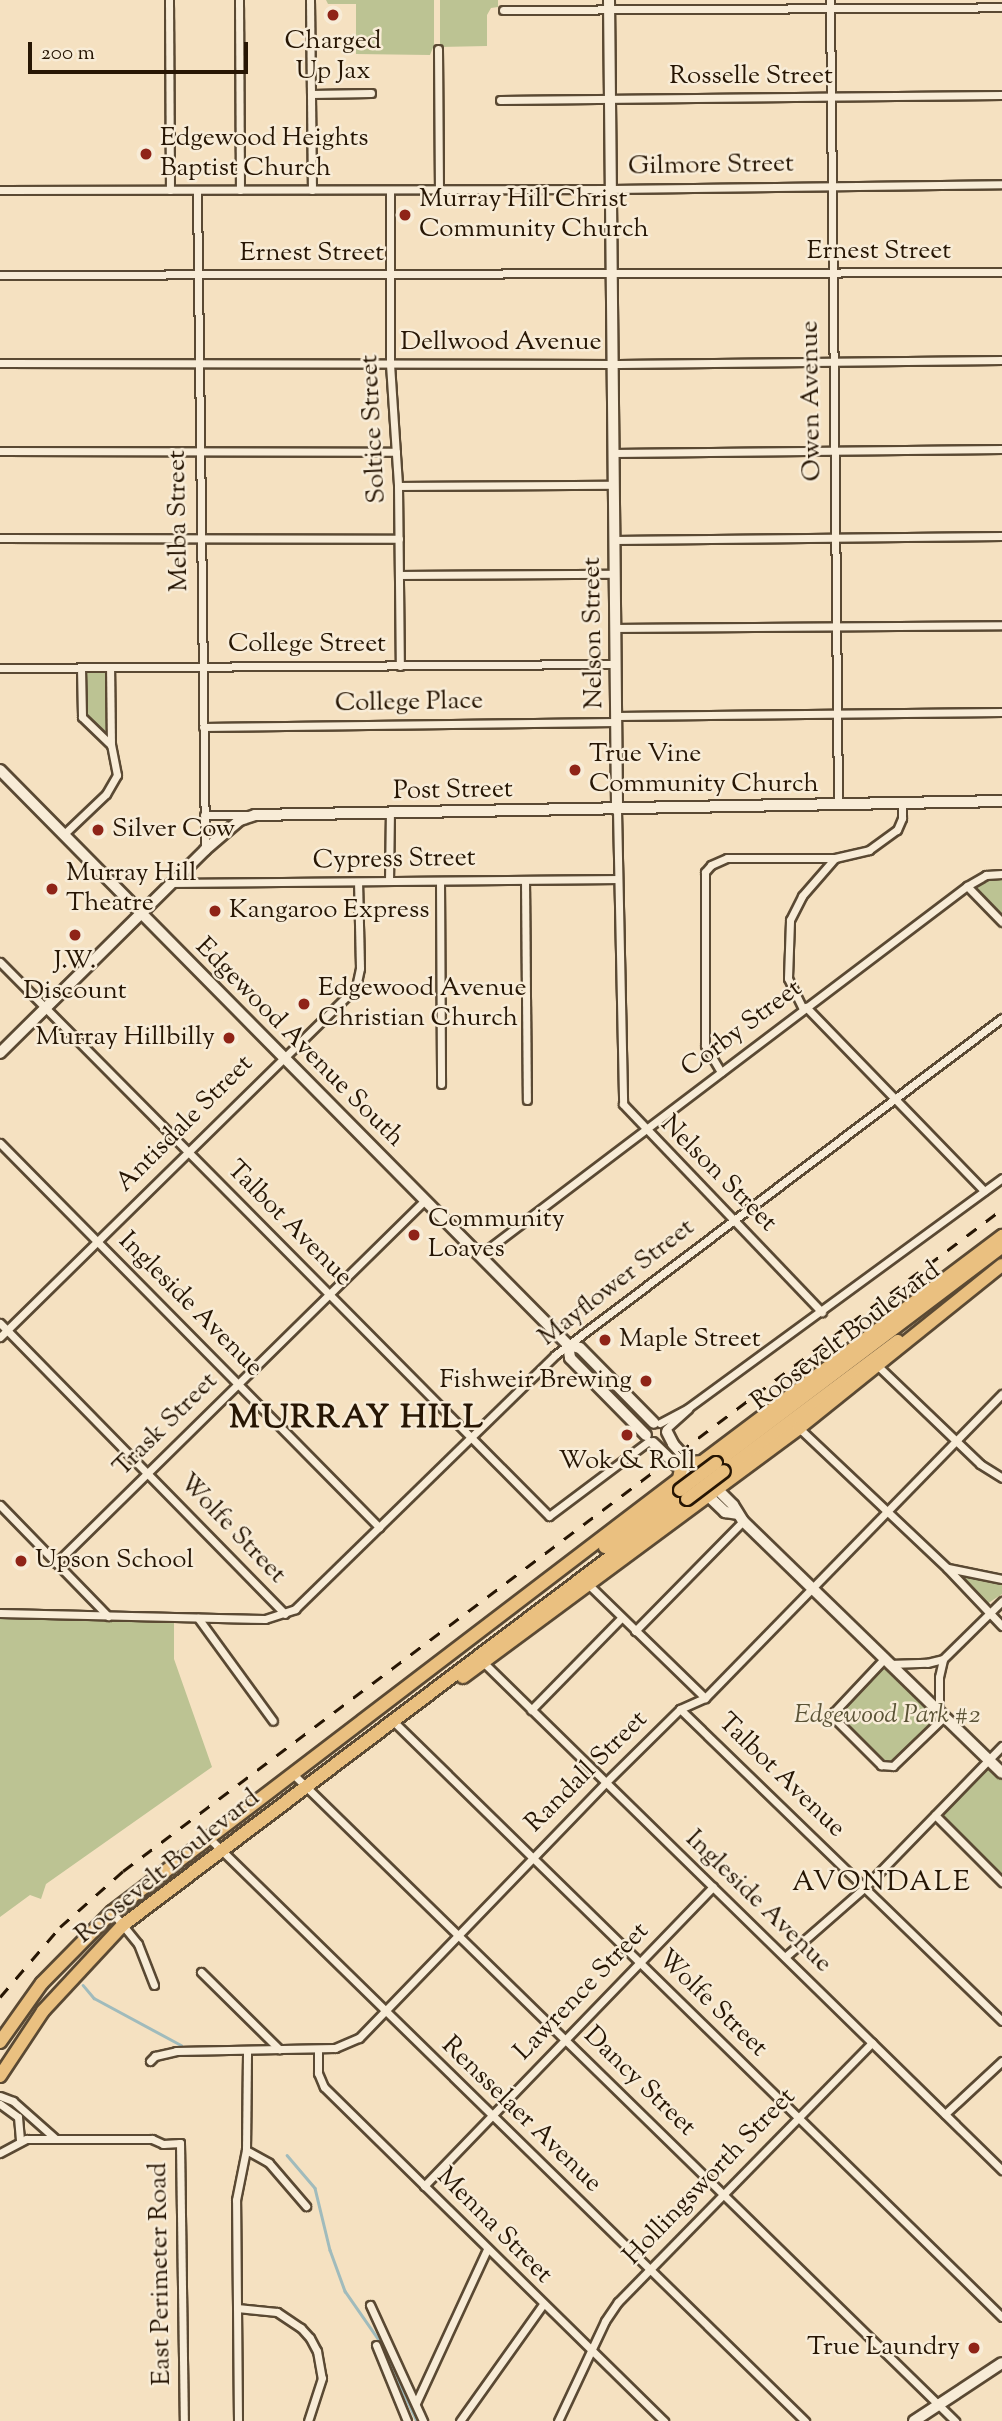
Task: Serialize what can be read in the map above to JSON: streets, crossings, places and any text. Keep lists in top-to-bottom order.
{
  "streets": {
    "highway": ["Roosevelt Boulevard"],
    "main road": ["Nelson Street", "Post Street", "Edgewood Avenue South"],
    "street": [
      "Rosselle Street",
      "Gilmore Street",
      "Ernest Street",
      "Dellwood Avenue",
      "Owen Avenue",
      "Soltice Street",
      "Melba Street",
      "College Street",
      "College Place",
      "Cypress Street",
      "Corby Street",
      "Antisdale Street",
      "Talbot Avenue",
      "Mayflower Street",
      "Ingleside Avenue",
      "Trask Street",
      "Wolfe Street",
      "Randall Street",
      "Lawrence Street",
      "Dancy Street",
      "Rensselaer Avenue",
      "Hollingsworth Street",
      "Menna Street",
      "East Perimeter Road"
    ]
  },
  "crossings": [
    ["Rosselle Street", "Owen Avenue"],
    ["Rosselle Street", "Nelson Street"],
    ["Gilmore Street", "Owen Avenue"],
    ["Gilmore Street", "Soltice Street"],
    ["Gilmore Street", "Melba Street"],
    ["Gilmore Street", "Nelson Street"],
    ["Ernest Street", "Owen Avenue"],
    ["Ernest Street", "Soltice Street"],
    ["Ernest Street", "Melba Street"],
    ["Ernest Street", "Nelson Street"],
    ["Dellwood Avenue", "Owen Avenue"],
    ["Dellwood Avenue", "Soltice Street"],
    ["Dellwood Avenue", "Melba Street"],
    ["Dellwood Avenue", "Nelson Street"],
    ["Owen Avenue", "Post Street"],
    ["Soltice Street", "College Street"],
    ["Melba Street", "College Street"],
    ["Melba Street", "College Place"],
    ["Melba Street", "Post Street"],
    ["Nelson Street", "College Street"],
    ["Nelson Street", "College Place"],
    ["Nelson Street", "Post Street"],
    ["Nelson Street", "Cypress Street"],
    ["Nelson Street", "Corby Street"],
    ["Nelson Street", "Mayflower Street"],
    ["Post Street", "Cypress Street"],
    ["Post Street", "Edgewood Avenue South"],
    ["Post Street", "Talbot Avenue"],
    ["Cypress Street", "Antisdale Street"],
    ["Corby Street", "Edgewood Avenue South"],
    ["Edgewood Avenue South", "Antisdale Street"],
    ["Edgewood Avenue South", "Talbot Avenue"],
    ["Edgewood Avenue South", "Mayflower Street"],
    ["Edgewood Avenue South", "Trask Street"],
    ["Edgewood Avenue South", "Randall Street"],
    ["Antisdale Street", "Talbot Avenue"],
    ["Antisdale Street", "Ingleside Avenue"],
    ["Antisdale Street", "Wolfe Street"],
    ["Talbot Avenue", "Mayflower Street"],
    ["Talbot Avenue", "Trask Street"],
    ["Talbot Avenue", "Randall Street"],
    ["Mayflower Street", "Ingleside Avenue"],
    ["Mayflower Street", "Wolfe Street"],
    ["Ingleside Avenue", "Trask Street"],
    ["Ingleside Avenue", "Randall Street"],
    ["Ingleside Avenue", "Lawrence Street"],
    ["Ingleside Avenue", "Hollingsworth Street"],
    ["Roosevelt Boulevard", "Wolfe Street"],
    ["Roosevelt Boulevard", "Dancy Street"],
    ["Roosevelt Boulevard", "Rensselaer Avenue"],
    ["Trask Street", "Wolfe Street"],
    ["Wolfe Street", "Randall Street"],
    ["Wolfe Street", "Lawrence Street"],
    ["Wolfe Street", "Hollingsworth Street"],
    ["Randall Street", "Dancy Street"],
    ["Randall Street", "Rensselaer Avenue"],
    ["Randall Street", "Menna Street"],
    ["Lawrence Street", "Dancy Street"],
    ["Lawrence Street", "Rensselaer Avenue"],
    ["Lawrence Street", "Menna Street"],
    ["Dancy Street", "Hollingsworth Street"],
    ["Rensselaer Avenue", "Hollingsworth Street"],
    ["Hollingsworth Street", "Menna Street"]
  ],
  "districts": ["MURRAY HILL", "AVONDALE"],
  "parks": ["Edgewood Park #2"],
  "places": [
    "Charged Up Jax",
    "Edgewood Heights Baptist Church",
    "Murray Hill Christ Community Church",
    "True Vine Community Church",
    "Silver Cow",
    "Murray Hill Theatre",
    "Kangaroo Express",
    "J.W. Discount",
    "Edgewood Avenue Christian Church",
    "Murray Hillbilly",
    "Community Loaves",
    "Maple Street",
    "Fishweir Brewing",
    "Wok & Roll",
    "Upson School",
    "True Laundry"
  ],
  "scale_bar": "200 m"
}
